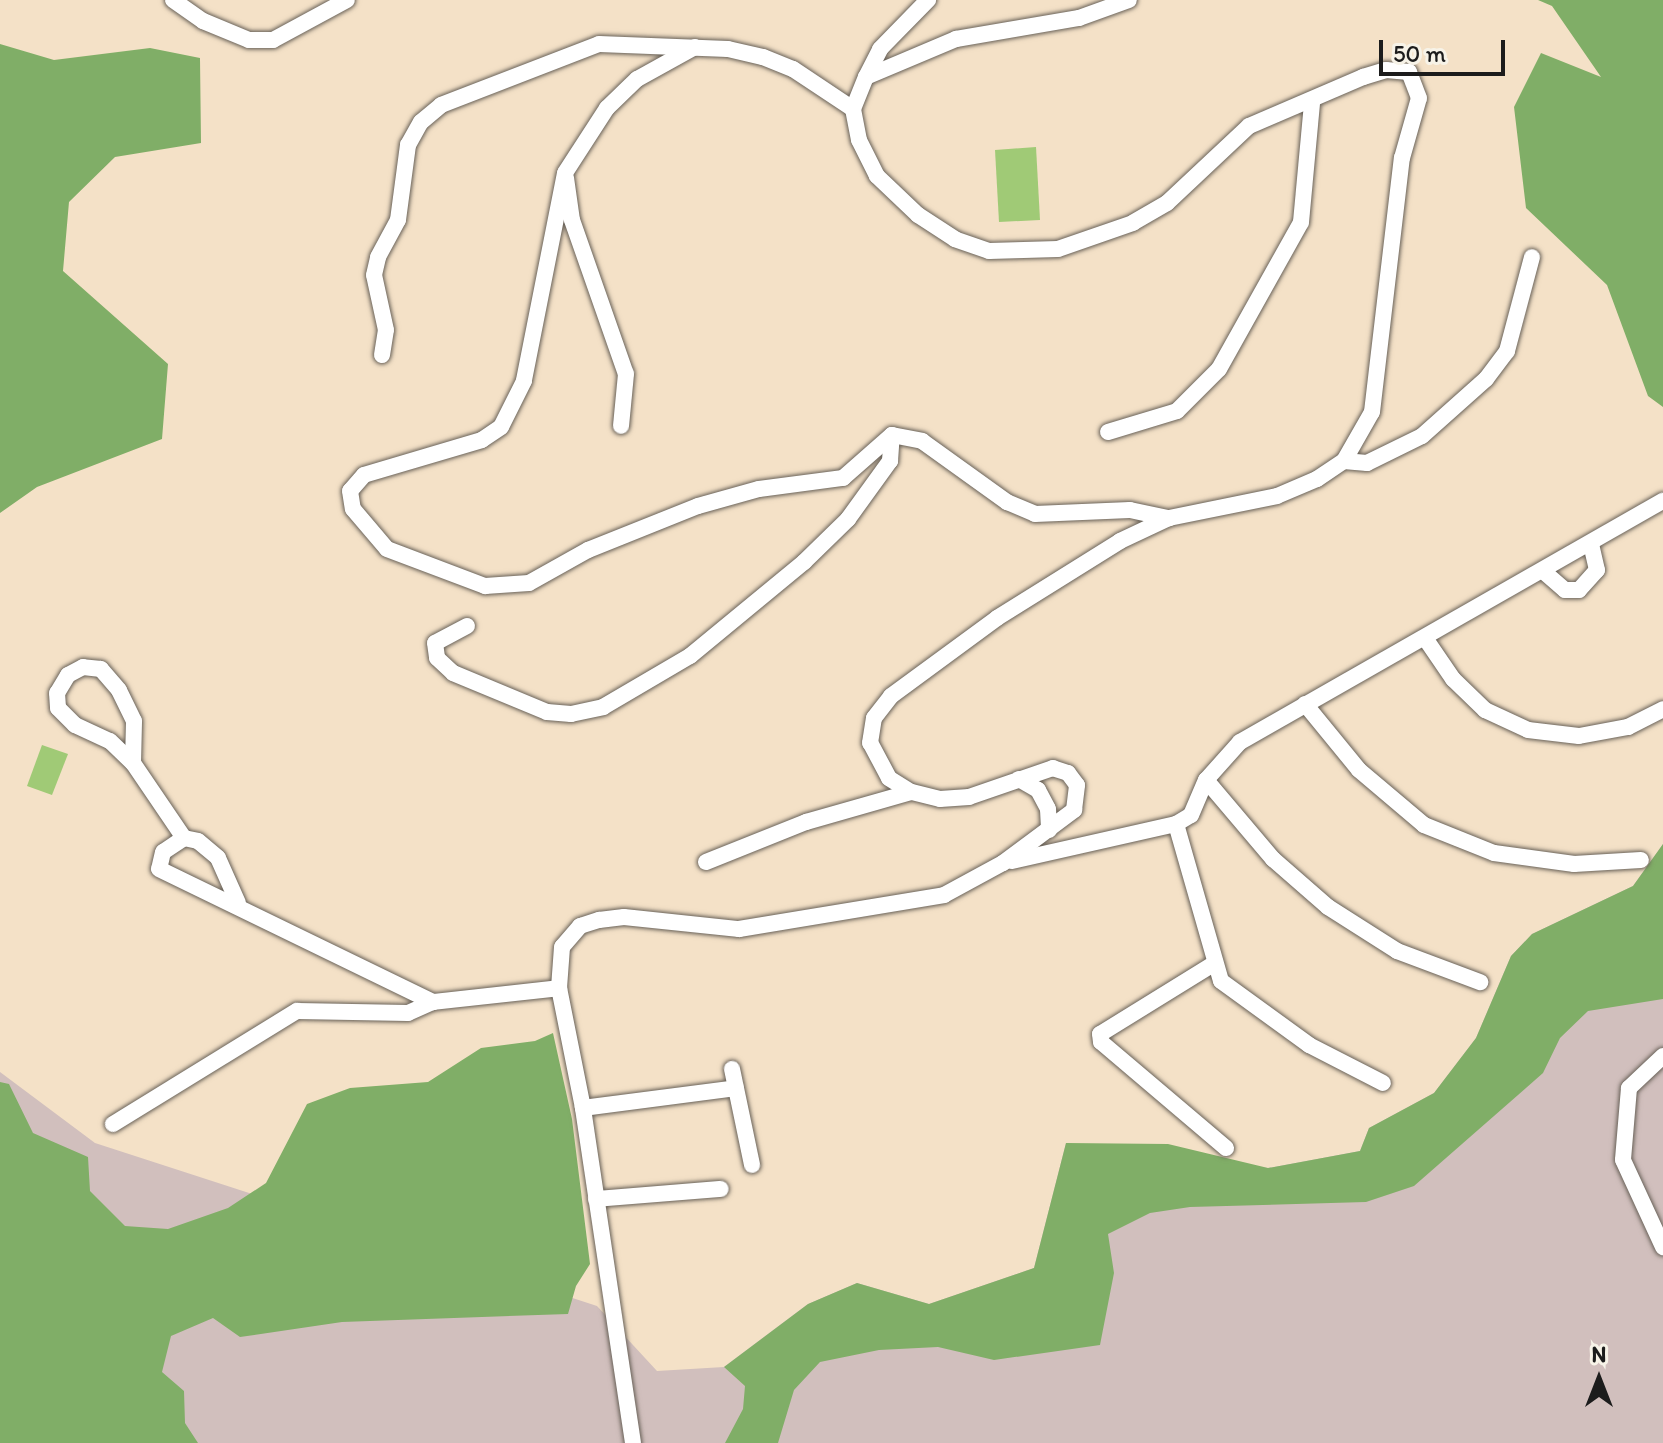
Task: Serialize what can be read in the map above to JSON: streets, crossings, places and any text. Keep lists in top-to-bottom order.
{
  "scale_bar": "50 m",
  "north": "top"
}
